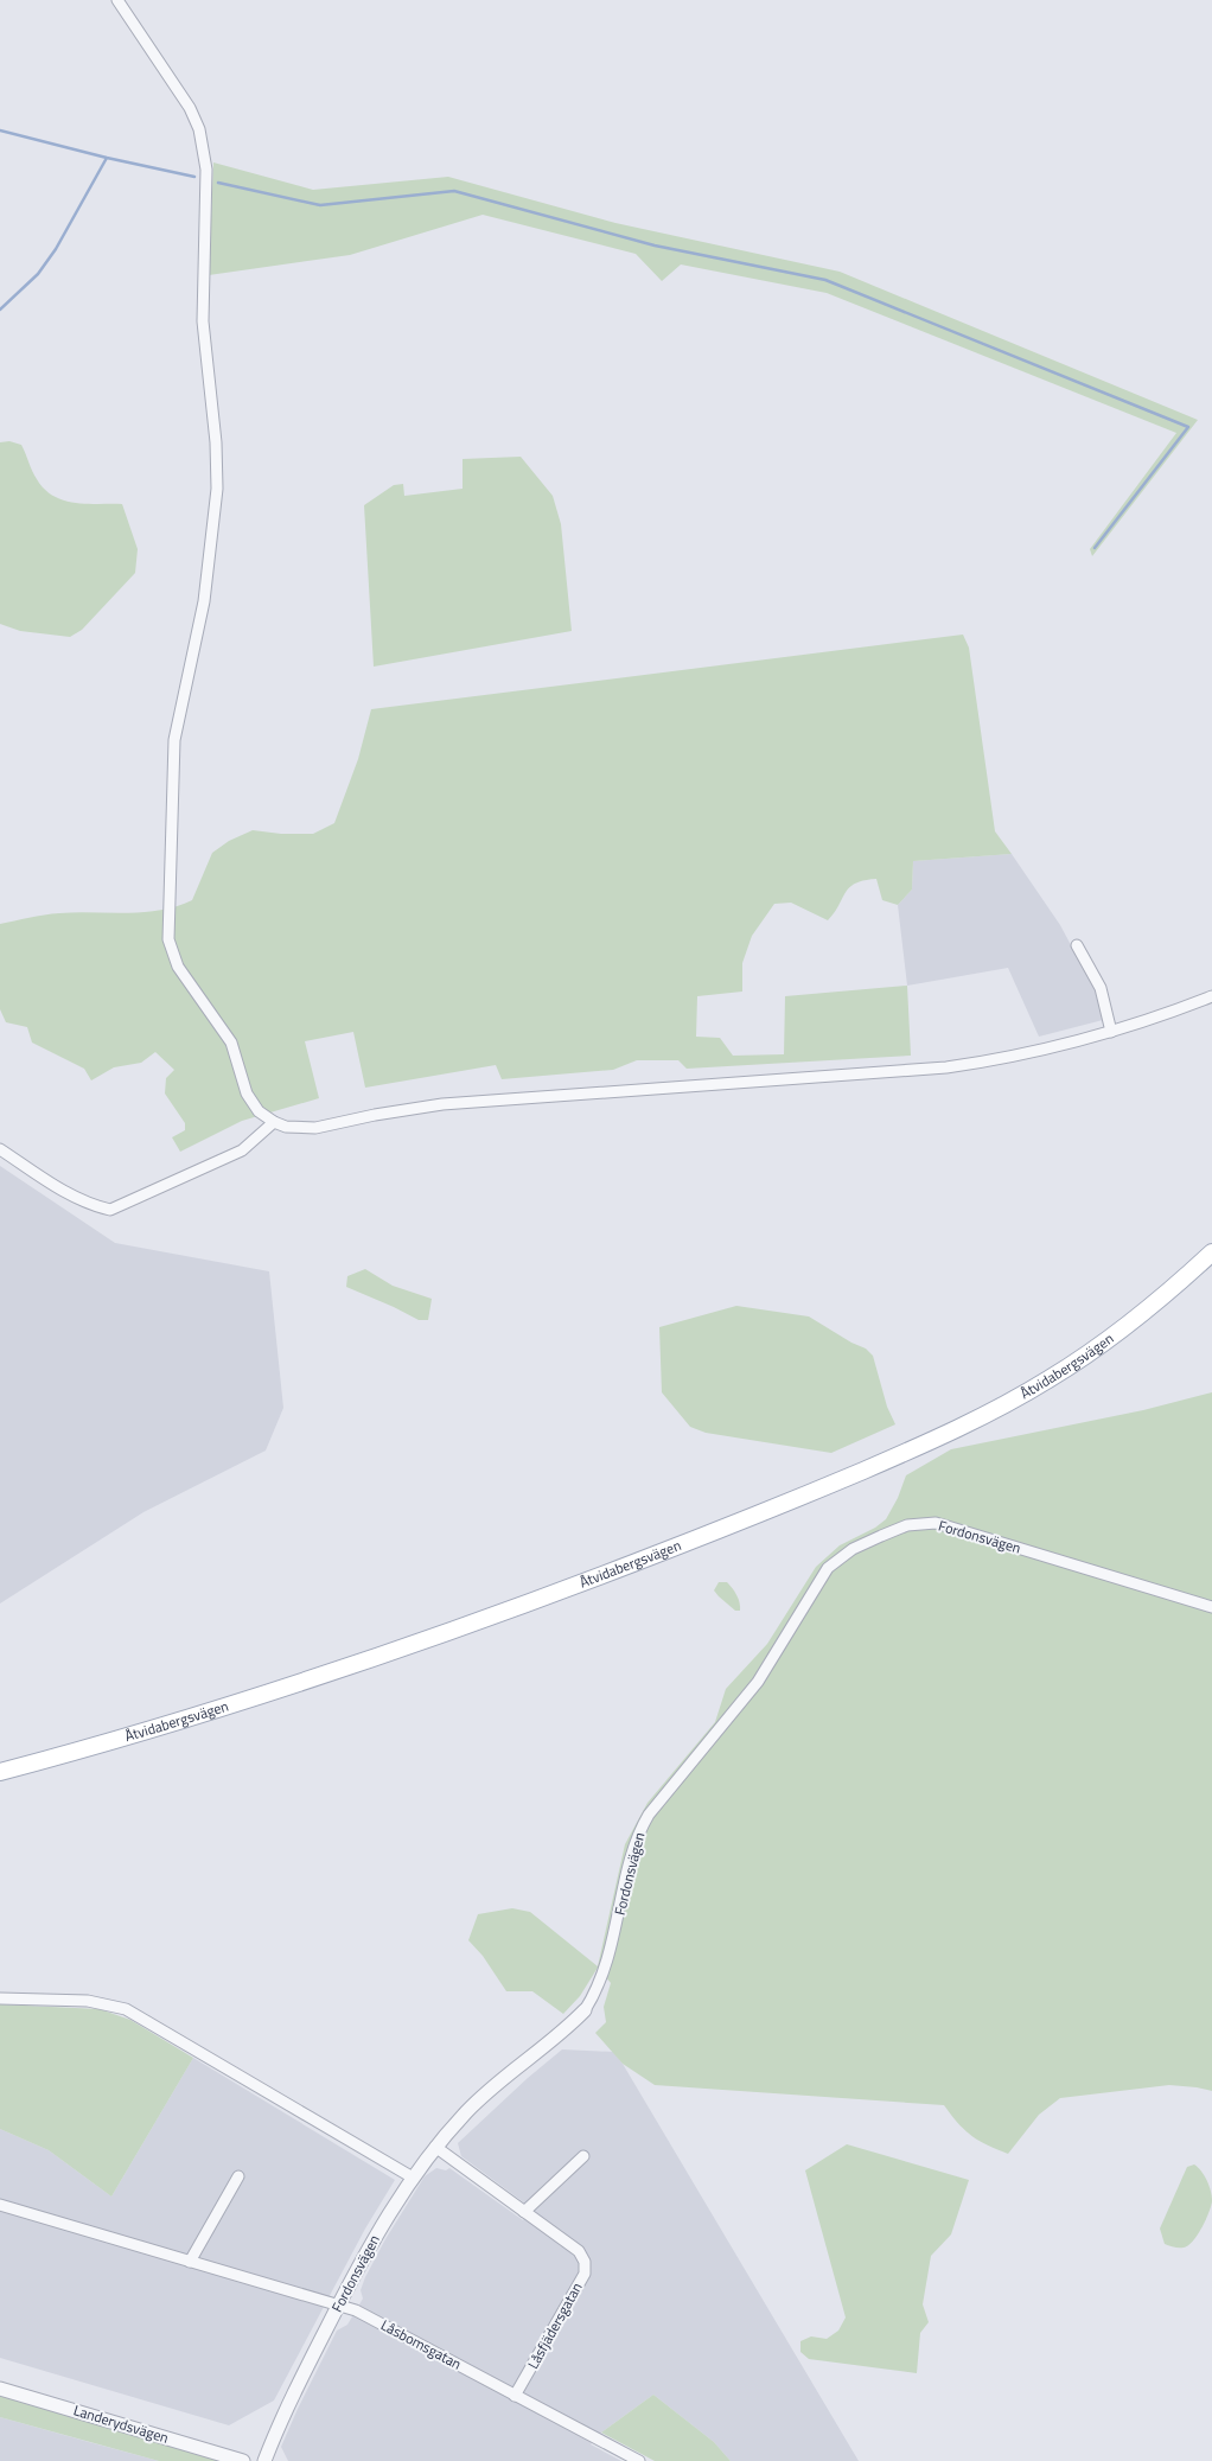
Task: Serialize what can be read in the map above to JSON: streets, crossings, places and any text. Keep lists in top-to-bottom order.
{
  "streets": {
    "main road": ["Åtvidabergsvägen"],
    "street": [
      "Fordonsvägen",
      "Låsfjädersgatan",
      "Låsbomsgatan",
      "Landerydsvägen"
    ]
  },
  "crossings": [
    ["Fordonsvägen", "Låsfjädersgatan"],
    ["Fordonsvägen", "Låsbomsgatan"],
    ["Låsfjädersgatan", "Låsbomsgatan"]
  ]
}
